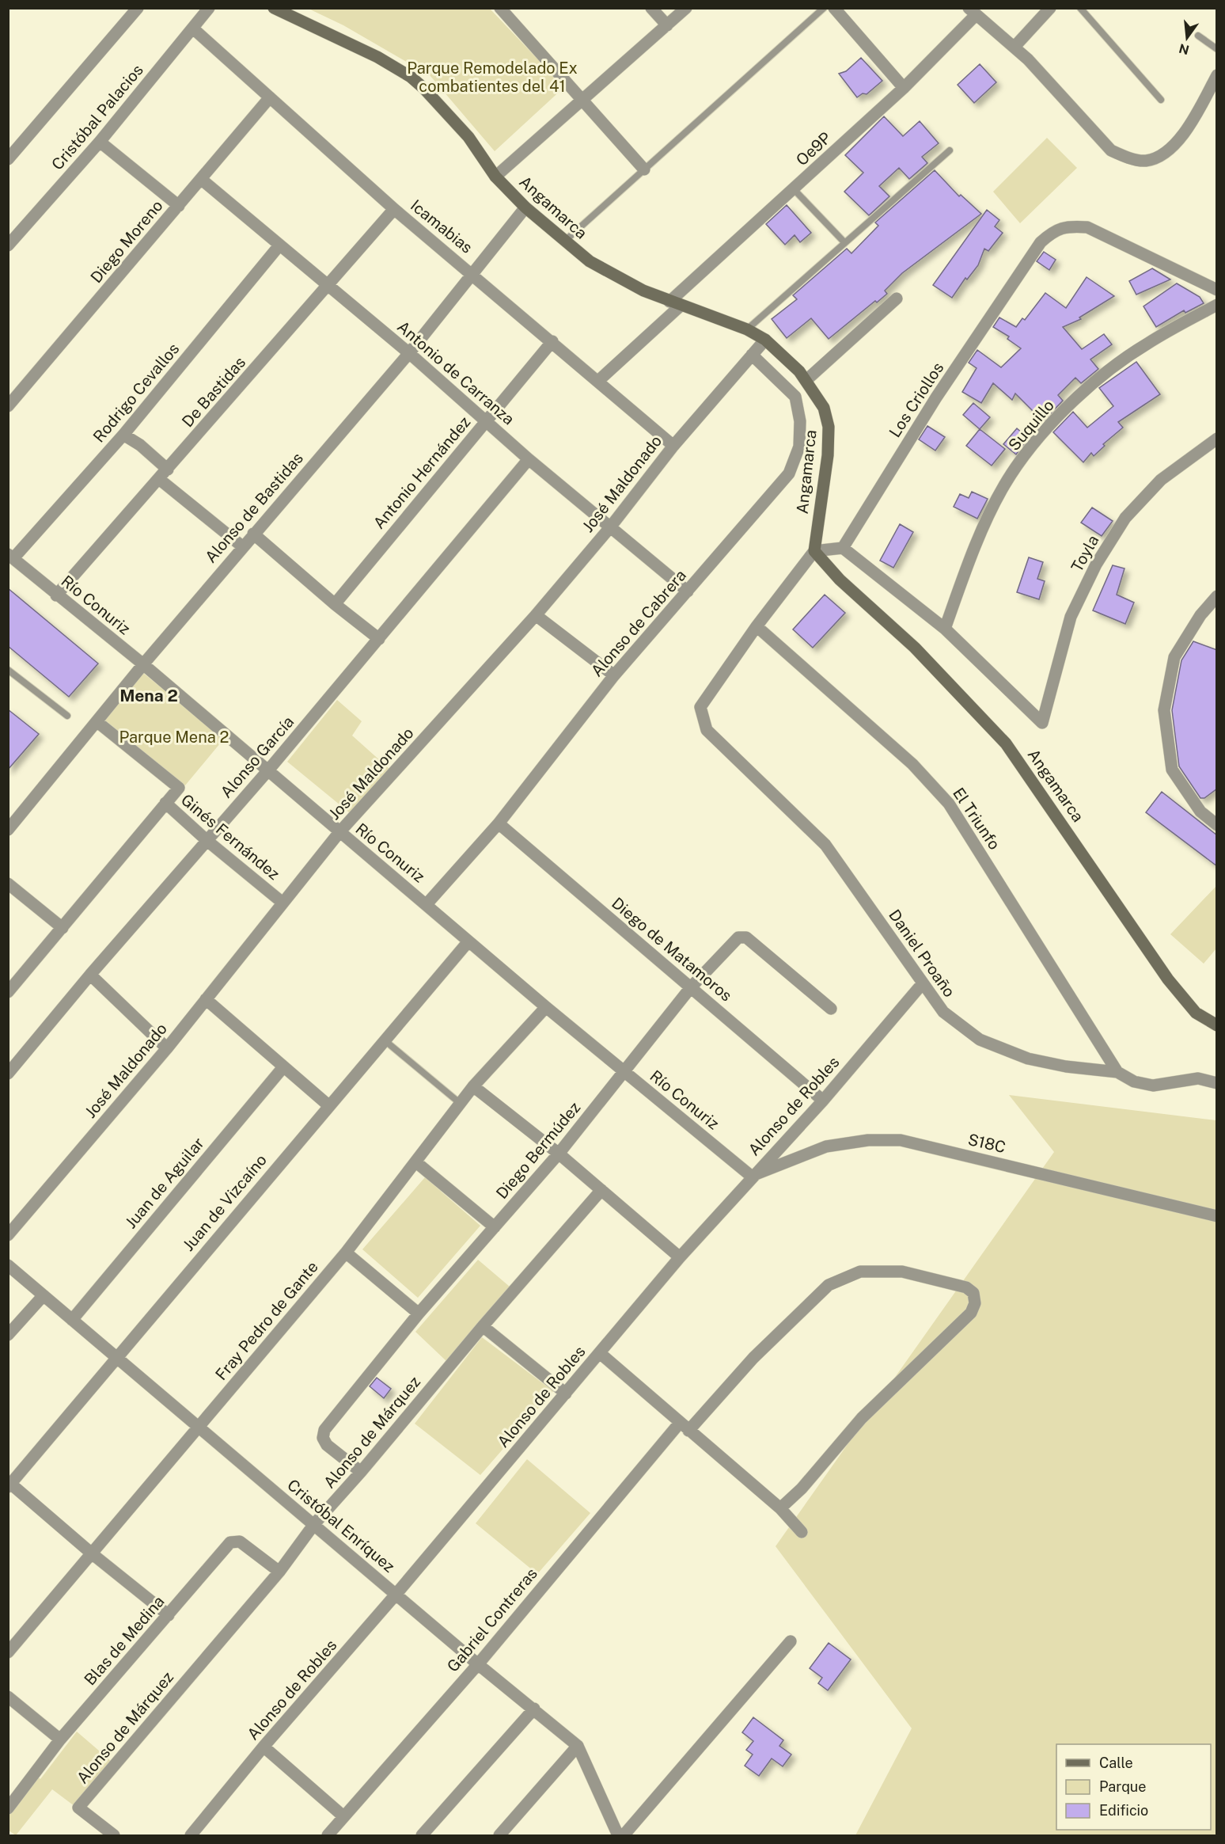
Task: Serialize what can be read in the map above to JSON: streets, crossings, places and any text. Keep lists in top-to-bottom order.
{
  "streets": {
    "street": [
      "Cristóbal Palacios",
      "Oe9P",
      "Angamarca",
      "Icamabias",
      "Diego Moreno",
      "Antonio de Carranza",
      "De Bastidas",
      "Rodrigo Cevallos",
      "Los Criollos",
      "Suquillo",
      "Antonio Hernández",
      "José Maldonado",
      "Alonso de Bastidas",
      "Toyla",
      "Río Conuriz",
      "Alonso de Cabrera",
      "Alonso García",
      "El Triunfo",
      "Ginés Fernández",
      "Diego de Matamoros",
      "Daniel Proaño",
      "Alonso de Robles",
      "S18C",
      "Diego Bermúdez",
      "Juan de Aguilar",
      "Juan de Vizcaíno",
      "Fray Pedro de Gante",
      "Alonso de Márquez",
      "Cristóbal Enríquez",
      "Gabriel Contreras",
      "Blas de Medina"
    ]
  },
  "crossings": [
    ["Cristóbal Palacios", "Icamabias"],
    ["Oe9P", "Angamarca"],
    ["Oe9P", "Icamabias"],
    ["Angamarca", "José Maldonado"],
    ["Angamarca", "Alonso de Bastidas"],
    ["Icamabias", "Diego Moreno"],
    ["Icamabias", "De Bastidas"],
    ["Icamabias", "Antonio Hernández"],
    ["Icamabias", "José Maldonado"],
    ["Icamabias", "Alonso de Bastidas"],
    ["Diego Moreno", "Antonio de Carranza"],
    ["Antonio de Carranza", "De Bastidas"],
    ["Antonio de Carranza", "Rodrigo Cevallos"],
    ["Antonio de Carranza", "Antonio Hernández"],
    ["Antonio de Carranza", "José Maldonado"],
    ["Antonio de Carranza", "Alonso de Bastidas"],
    ["Antonio de Carranza", "Alonso de Cabrera"],
    ["Antonio de Carranza", "Alonso García"],
    ["De Bastidas", "Río Conuriz"],
    ["Rodrigo Cevallos", "Río Conuriz"],
    ["Suquillo", "Toyla"],
    ["José Maldonado", "Río Conuriz"],
    ["José Maldonado", "Alonso de Cabrera"],
    ["José Maldonado", "Ginés Fernández"],
    ["Alonso de Bastidas", "Río Conuriz"],
    ["Alonso de Bastidas", "Ginés Fernández"],
    ["Río Conuriz", "Alonso de Cabrera"],
    ["Río Conuriz", "Alonso García"],
    ["Río Conuriz", "Alonso de Robles"],
    ["Río Conuriz", "S18C"],
    ["Río Conuriz", "Diego Bermúdez"],
    ["Río Conuriz", "Juan de Vizcaíno"],
    ["Río Conuriz", "Fray Pedro de Gante"],
    ["Alonso de Cabrera", "Diego de Matamoros"],
    ["Alonso García", "Ginés Fernández"],
    ["El Triunfo", "Daniel Proaño"],
    ["Diego de Matamoros", "Alonso de Robles"],
    ["Diego de Matamoros", "Diego Bermúdez"],
    ["Daniel Proaño", "Alonso de Robles"],
    ["Alonso de Robles", "S18C"],
    ["Alonso de Robles", "Cristóbal Enríquez"],
    ["Diego Bermúdez", "Alonso de Márquez"],
    ["Juan de Aguilar", "Cristóbal Enríquez"],
    ["Juan de Vizcaíno", "Cristóbal Enríquez"],
    ["Fray Pedro de Gante", "Cristóbal Enríquez"],
    ["Alonso de Márquez", "Cristóbal Enríquez"],
    ["Alonso de Márquez", "Blas de Medina"],
    ["Cristóbal Enríquez", "Gabriel Contreras"]
  ],
  "districts": ["Mena 2"],
  "parks": ["Parque Remodelado Ex combatientes del 41", "Parque Mena 2"],
  "legend": ["Calle", "Parque", "Edificio"],
  "north": "bottom"
}
